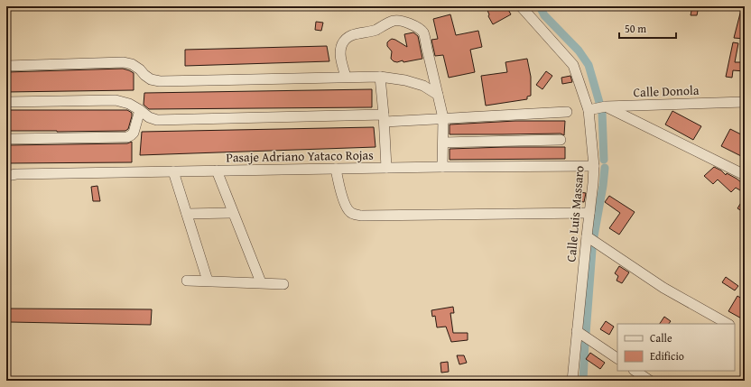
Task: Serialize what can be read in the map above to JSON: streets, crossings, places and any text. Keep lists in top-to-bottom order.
{
  "streets": {
    "street": ["Calle Donola", "Pasaje Adriano Yataco Rojas", "Calle Luis Massaro"]
  },
  "crossings": [
    ["Calle Donola", "Calle Luis Massaro"],
    ["Pasaje Adriano Yataco Rojas", "Calle Luis Massaro"]
  ],
  "legend": ["Calle", "Edificio"],
  "scale_bar": "50 m"
}
